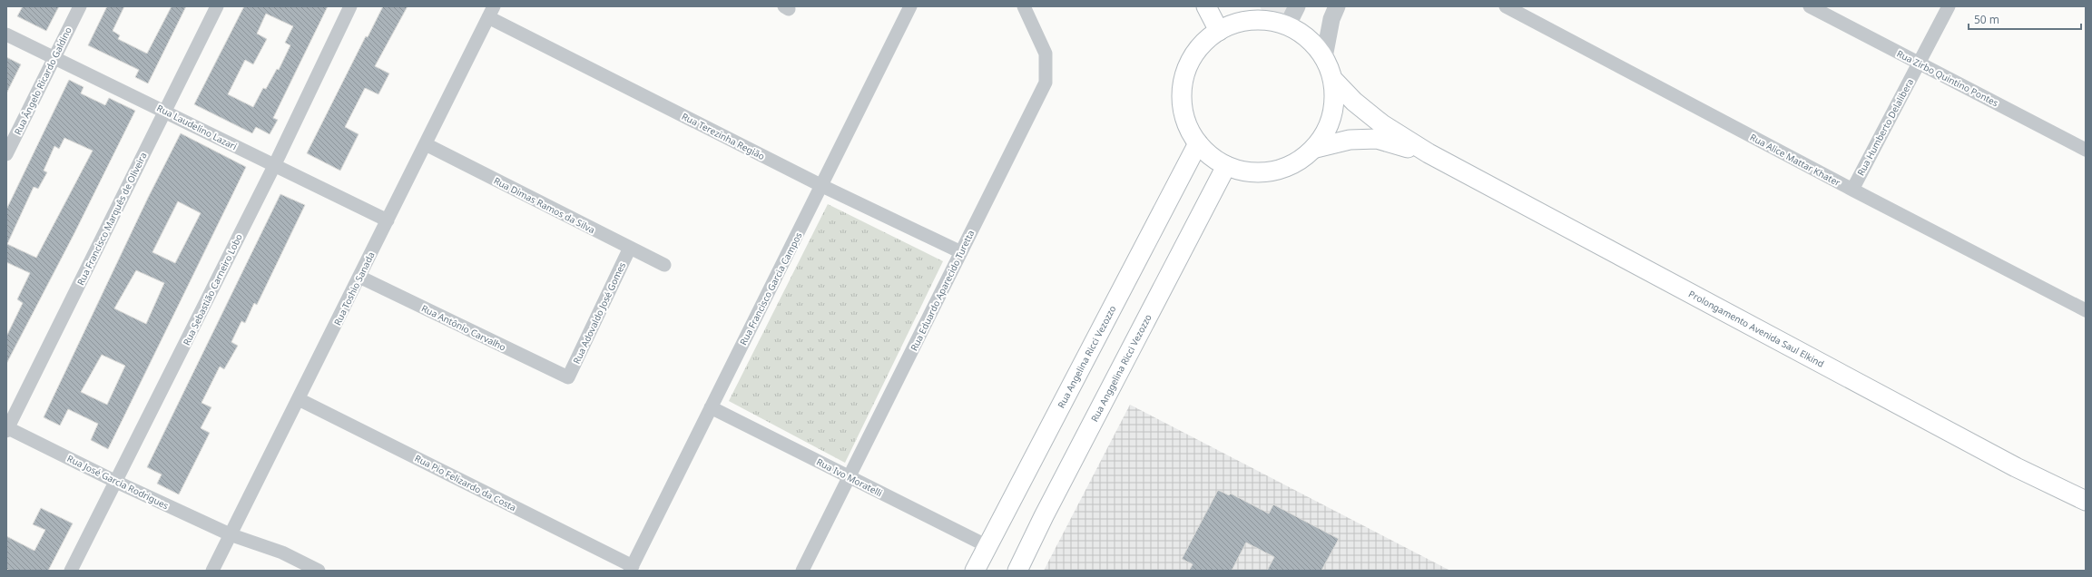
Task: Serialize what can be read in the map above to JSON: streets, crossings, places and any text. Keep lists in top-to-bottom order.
{
  "streets": {
    "main road": ["Prolongamento Avenida Saul Elkind", "Rua Angelina Ricci Vezozzo", "Rua Anggelina Ricci Vezozzo"],
    "street": [
      "Rua Zirbo Quintino Pontes",
      "Rua Ângelo Ricardo Galdino",
      "Rua Laudelino Lazari",
      "Rua Humberto Delalibera",
      "Rua Terezinha Região",
      "Rua Alice Mattar Khater",
      "Rua Dimas Ramos da Silva",
      "Rua Francisco Marquês de Oliveira",
      "Rua Toshio Sanada",
      "Rua Francisco Garcia Campos",
      "Rua Sebastião Carneiro Lobo",
      "Rua Eduardo Aparecido Turetta",
      "Rua Adovaldo José Gomes",
      "Rua Antônio Carvalho",
      "Rua Ivo Moratelli",
      "Rua José Garcia Rodrigues",
      "Rua Pio Felizardo da Costa"
    ]
  },
  "crossings": [
    ["Rua Zirbo Quintino Pontes", "Rua Humberto Delalibera"],
    ["Rua Ângelo Ricardo Galdino", "Rua Laudelino Lazari"],
    ["Rua Laudelino Lazari", "Rua Francisco Marquês de Oliveira"],
    ["Rua Laudelino Lazari", "Rua Toshio Sanada"],
    ["Rua Laudelino Lazari", "Rua Sebastião Carneiro Lobo"],
    ["Rua Humberto Delalibera", "Rua Alice Mattar Khater"],
    ["Rua Terezinha Região", "Rua Toshio Sanada"],
    ["Rua Terezinha Região", "Rua Francisco Garcia Campos"],
    ["Rua Terezinha Região", "Rua Eduardo Aparecido Turetta"],
    ["Rua Dimas Ramos da Silva", "Rua Toshio Sanada"],
    ["Rua Dimas Ramos da Silva", "Rua Adovaldo José Gomes"],
    ["Rua Francisco Marquês de Oliveira", "Rua José Garcia Rodrigues"],
    ["Rua Toshio Sanada", "Rua Antônio Carvalho"],
    ["Rua Toshio Sanada", "Rua José Garcia Rodrigues"],
    ["Rua Toshio Sanada", "Rua Pio Felizardo da Costa"],
    ["Rua Francisco Garcia Campos", "Rua Ivo Moratelli"],
    ["Rua Francisco Garcia Campos", "Rua Pio Felizardo da Costa"],
    ["Rua Sebastião Carneiro Lobo", "Rua José Garcia Rodrigues"],
    ["Rua Eduardo Aparecido Turetta", "Rua Ivo Moratelli"],
    ["Rua Adovaldo José Gomes", "Rua Antônio Carvalho"],
    ["Rua Angelina Ricci Vezozzo", "Rua Ivo Moratelli"]
  ],
  "scale_bar": "50 m"
}
